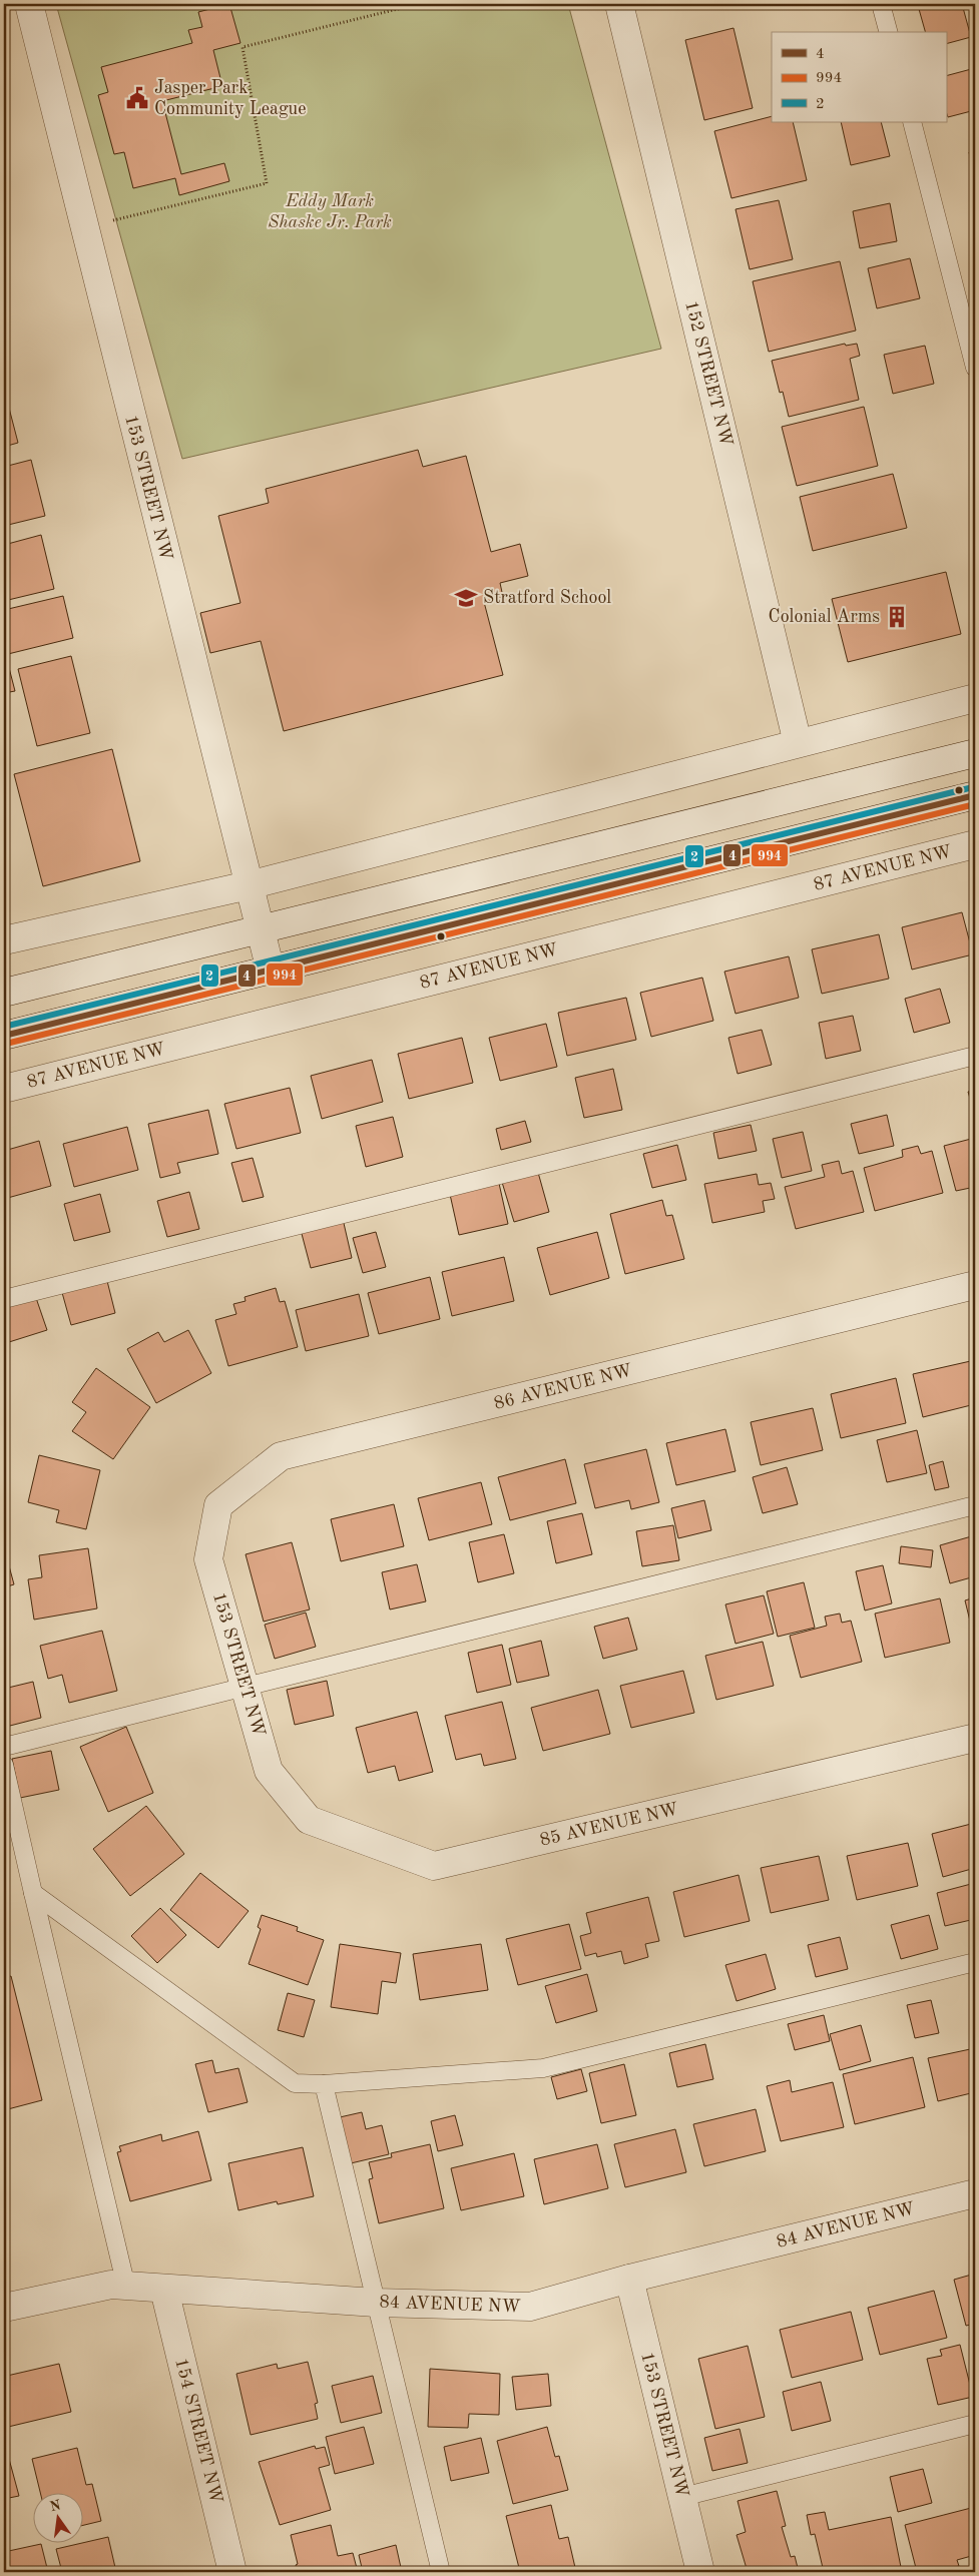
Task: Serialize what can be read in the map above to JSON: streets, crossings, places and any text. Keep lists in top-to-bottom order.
{
  "streets": {
    "street": [
      "152 STREET NW",
      "153 STREET NW",
      "87 AVENUE NW",
      "86 AVENUE NW",
      "85 AVENUE NW",
      "84 AVENUE NW",
      "154 STREET NW"
    ]
  },
  "crossings": [
    ["153 STREET NW", "86 AVENUE NW"],
    ["153 STREET NW", "85 AVENUE NW"],
    ["153 STREET NW", "84 AVENUE NW"],
    ["84 AVENUE NW", "154 STREET NW"]
  ],
  "parks": ["Eddy Mark Shaske Jr. Park"],
  "places": {
    "public building": ["Jasper Park Community League"],
    "school or university": ["Stratford School"],
    "building": ["Colonial Arms"]
  },
  "lines": ["transit line 2", "transit line 4", "transit line 994"],
  "legend": ["4", "994", "2"],
  "north": "top"
}
